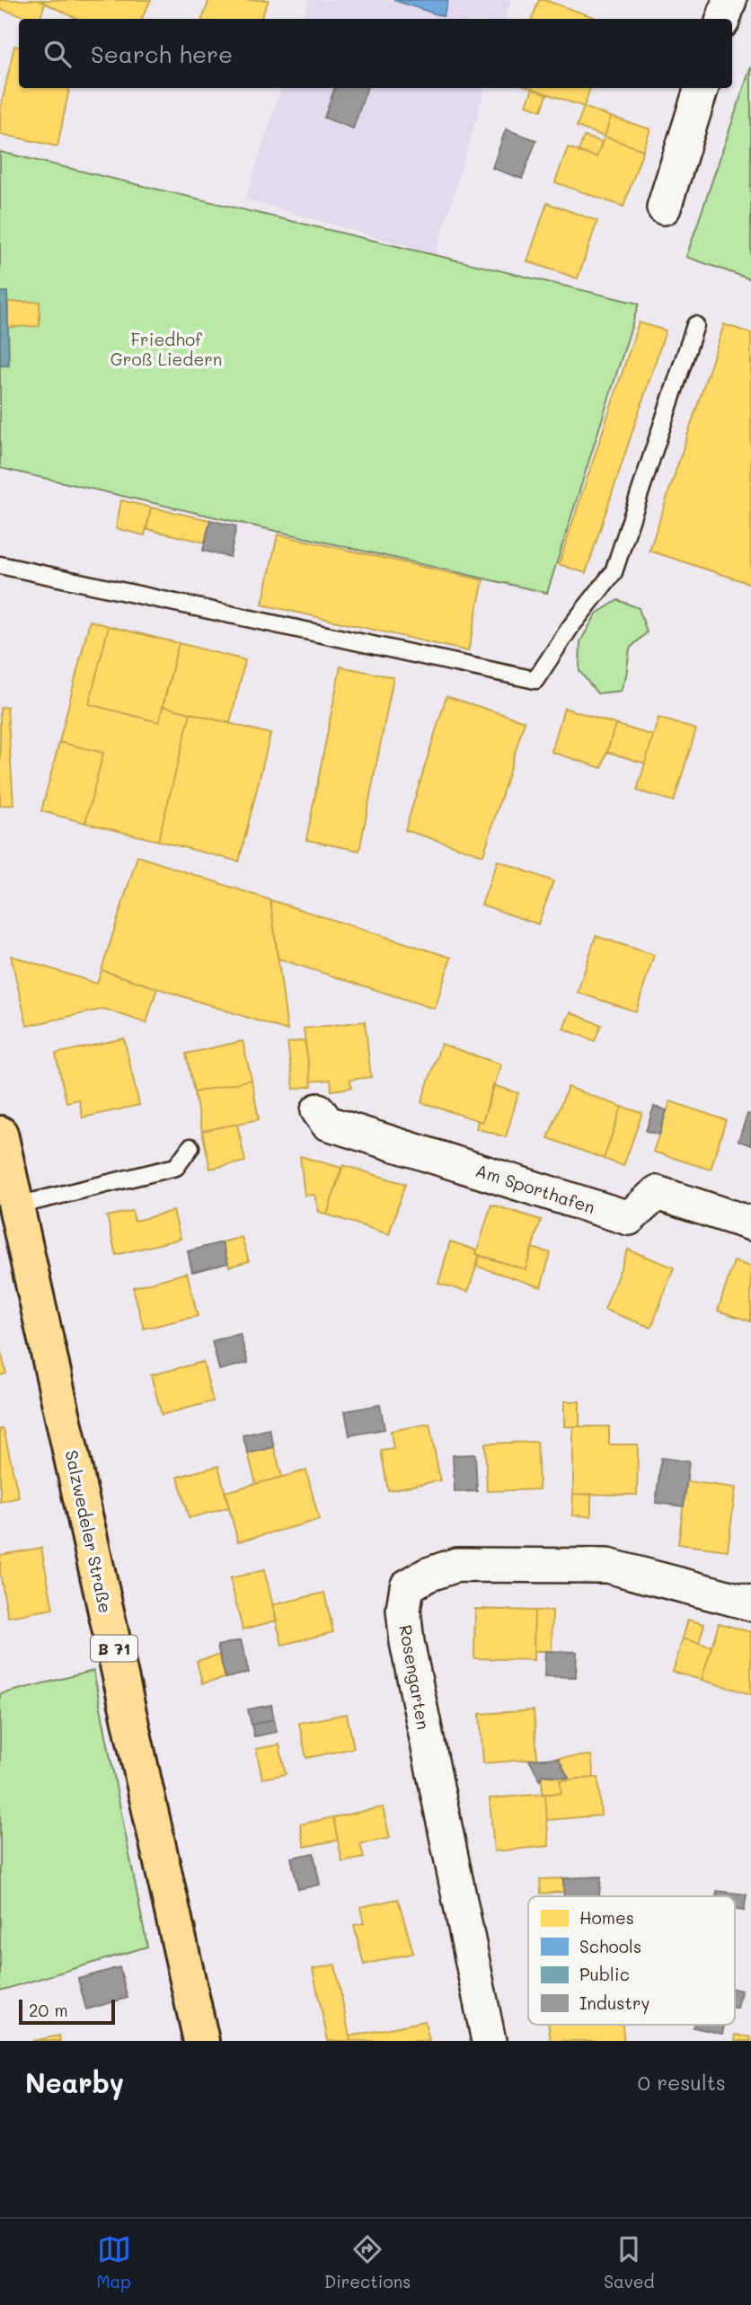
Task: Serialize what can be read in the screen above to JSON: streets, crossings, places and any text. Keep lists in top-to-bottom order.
{
  "streets": {
    "main road": ["Salzwedeler Straße", "B 71"],
    "street": ["Am Sporthafen", "Rosengarten"]
  },
  "parks": ["Friedhof Groß Liedern"],
  "legend": [
    "Homes",
    "Schools",
    "Public",
    "Industry"
  ],
  "scale_bar": "20 m",
  "page": {
    "search": "Search here",
    "scale": "20 m",
    "heading": ["Nearby", "0 results"],
    "nav": ["Map", "Directions", "Saved"]
  }
}
